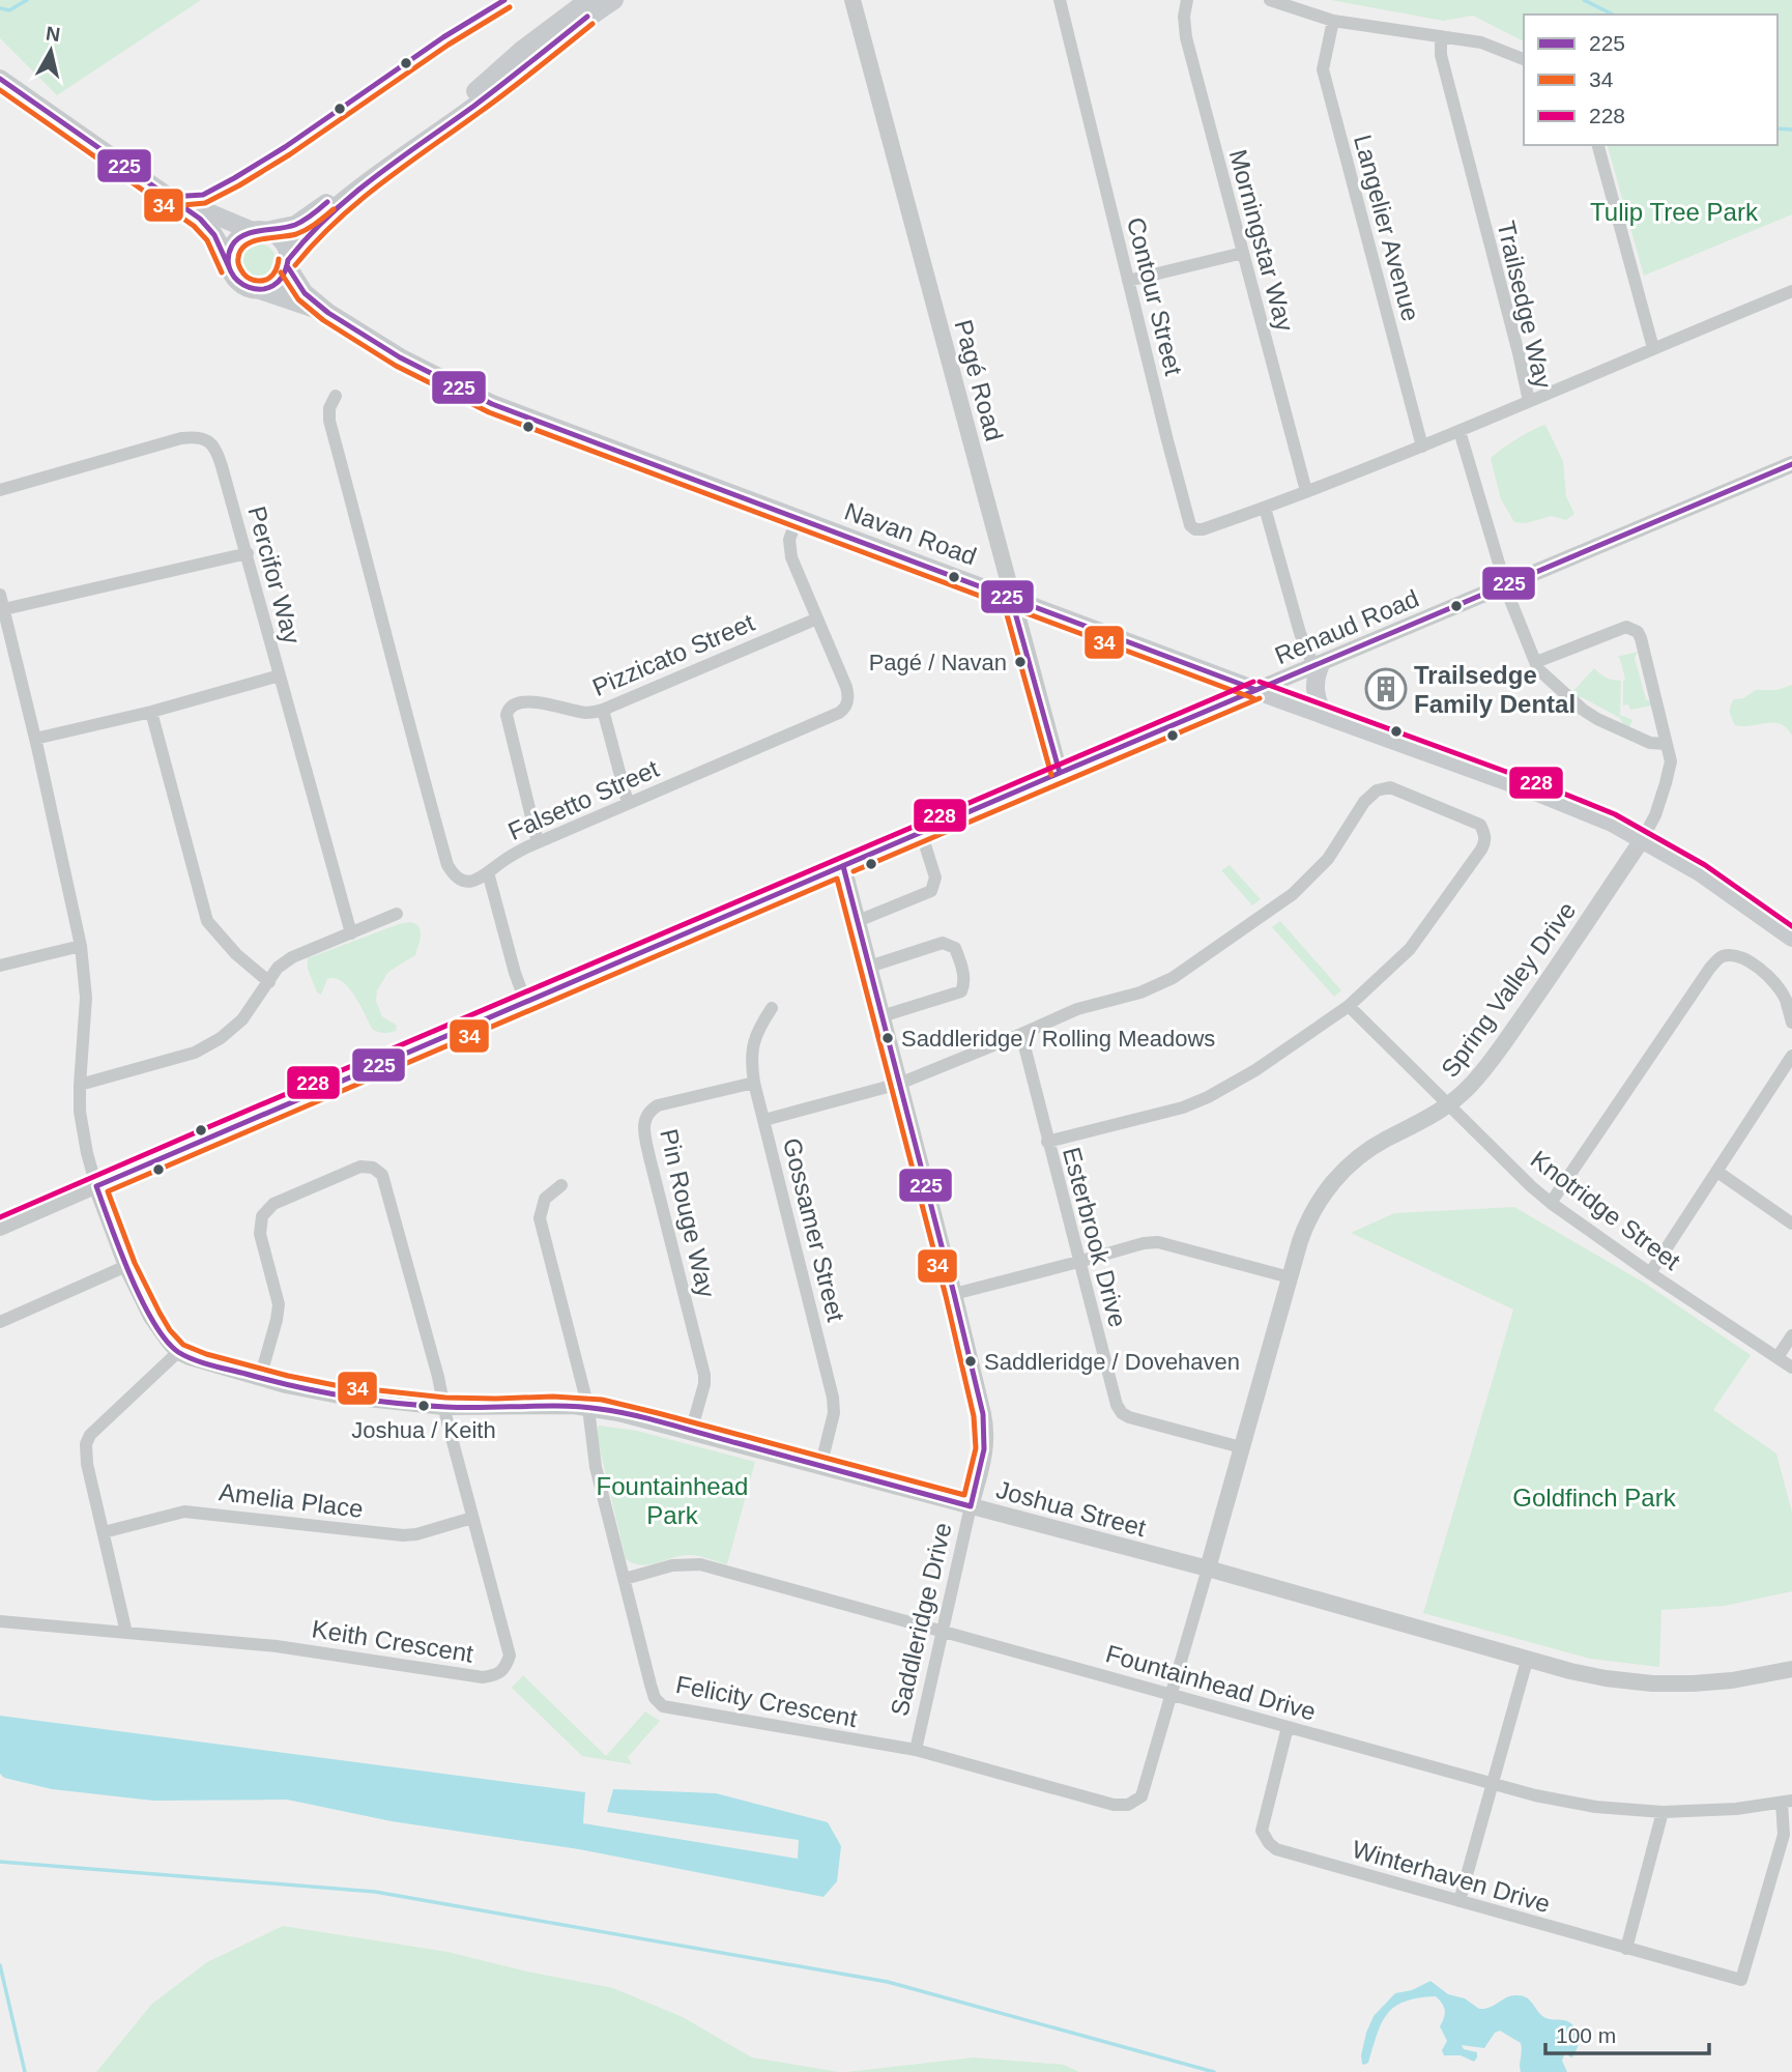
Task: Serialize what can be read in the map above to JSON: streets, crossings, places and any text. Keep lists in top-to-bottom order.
{
  "streets": {
    "main road": ["Navan Road"],
    "street": [
      "Langelier Avenue",
      "Morningstar Way",
      "Contour Street",
      "Trailsedge Way",
      "Pagé Road",
      "Percifor Way",
      "Renaud Road",
      "Pizzicato Street",
      "Falsetto Street",
      "Spring Valley Drive",
      "Knotridge Street",
      "Pin Rouge Way",
      "Gossamer Street",
      "Esterbrook Drive",
      "Amelia Place",
      "Joshua Street",
      "Saddleridge Drive",
      "Keith Crescent",
      "Fountainhead Drive",
      "Felicity Crescent",
      "Winterhaven Drive"
    ]
  },
  "crossings": [
    ["Langelier Avenue", "Trailsedge Way"],
    ["Morningstar Way", "Trailsedge Way"],
    ["Contour Street", "Trailsedge Way"],
    ["Pagé Road", "Navan Road"],
    ["Pagé Road", "Renaud Road"],
    ["Navan Road", "Renaud Road"],
    ["Navan Road", "Falsetto Street"],
    ["Navan Road", "Spring Valley Drive"],
    ["Renaud Road", "Saddleridge Drive"],
    ["Pizzicato Street", "Falsetto Street"],
    ["Spring Valley Drive", "Knotridge Street"],
    ["Spring Valley Drive", "Esterbrook Drive"],
    ["Spring Valley Drive", "Joshua Street"],
    ["Spring Valley Drive", "Felicity Crescent"],
    ["Pin Rouge Way", "Gossamer Street"],
    ["Pin Rouge Way", "Joshua Street"],
    ["Gossamer Street", "Joshua Street"],
    ["Amelia Place", "Keith Crescent"],
    ["Joshua Street", "Saddleridge Drive"],
    ["Joshua Street", "Keith Crescent"],
    ["Joshua Street", "Felicity Crescent"],
    ["Saddleridge Drive", "Fountainhead Drive"],
    ["Saddleridge Drive", "Felicity Crescent"],
    ["Fountainhead Drive", "Felicity Crescent"],
    ["Fountainhead Drive", "Winterhaven Drive"]
  ],
  "parks": ["Tulip Tree Park", "Fountainhead Park", "Goldfinch Park"],
  "places": {
    "other": [
      "Pagé / Navan",
      "Saddleridge / Rolling Meadows",
      "Saddleridge / Dovehaven",
      "Joshua / Keith"
    ],
    "building": ["Trailsedge Family Dental"]
  },
  "lines": ["transit line 225", "transit line 34", "transit line 228"],
  "legend": ["225", "34", "228"],
  "scale_bar": "100 m",
  "north": "top"
}
